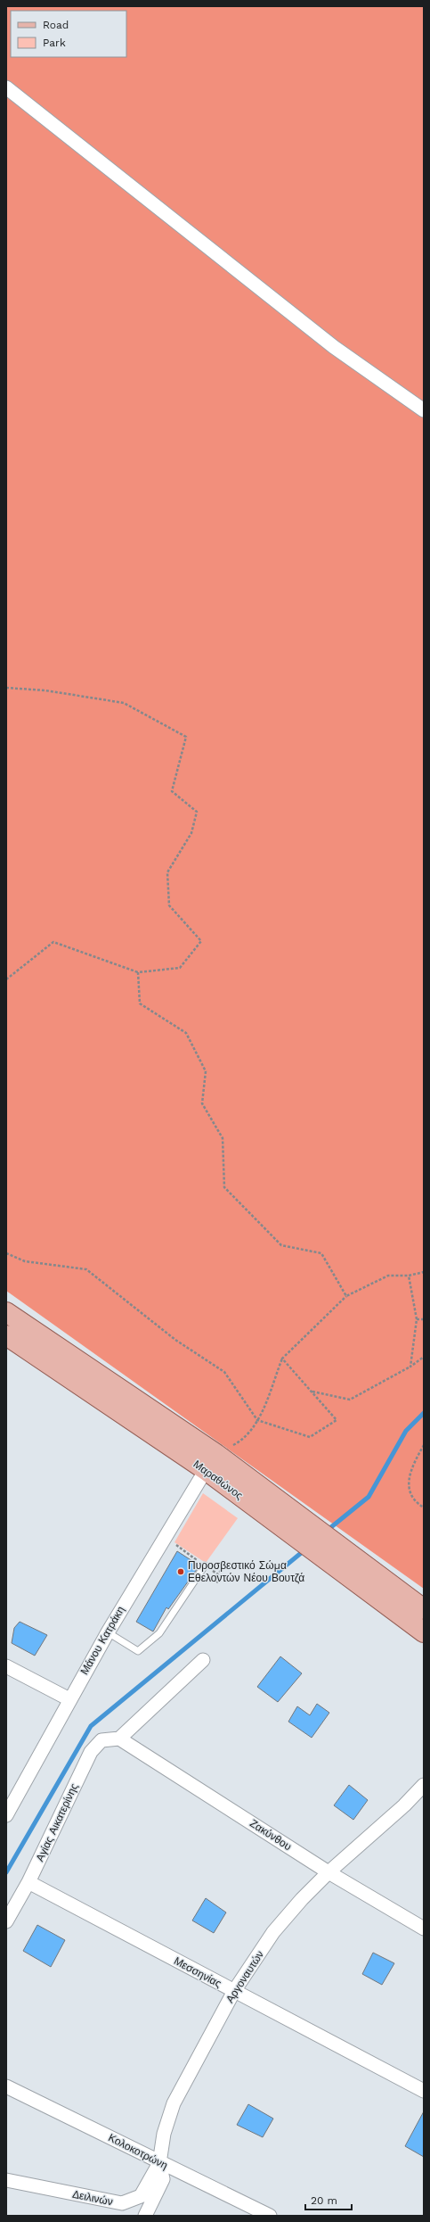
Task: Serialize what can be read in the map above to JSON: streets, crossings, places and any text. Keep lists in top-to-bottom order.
{
  "streets": {
    "main road": ["Μαραθώνος"],
    "street": [
      "Μάνου Κατράκη",
      "Αγίας Αικατερίνης",
      "Ζακύνθου",
      "Μεσσηνίας",
      "Αργοναυτών",
      "Κολοκοτρώνη",
      "Δειλινών"
    ]
  },
  "crossings": [
    ["Μαραθώνος", "Μάνου Κατράκη"],
    ["Αγίας Αικατερίνης", "Ζακύνθου"],
    ["Αγίας Αικατερίνης", "Μεσσηνίας"],
    ["Ζακύνθου", "Αργοναυτών"],
    ["Μεσσηνίας", "Αργοναυτών"],
    ["Αργοναυτών", "Κολοκοτρώνη"],
    ["Αργοναυτών", "Δειλινών"],
    ["Κολοκοτρώνη", "Δειλινών"]
  ],
  "places": ["Πυροσβεστικό Σώμα Εθελοντών Νέου Βουτζά"],
  "legend": ["Road", "Park"],
  "scale_bar": "20 m"
}
